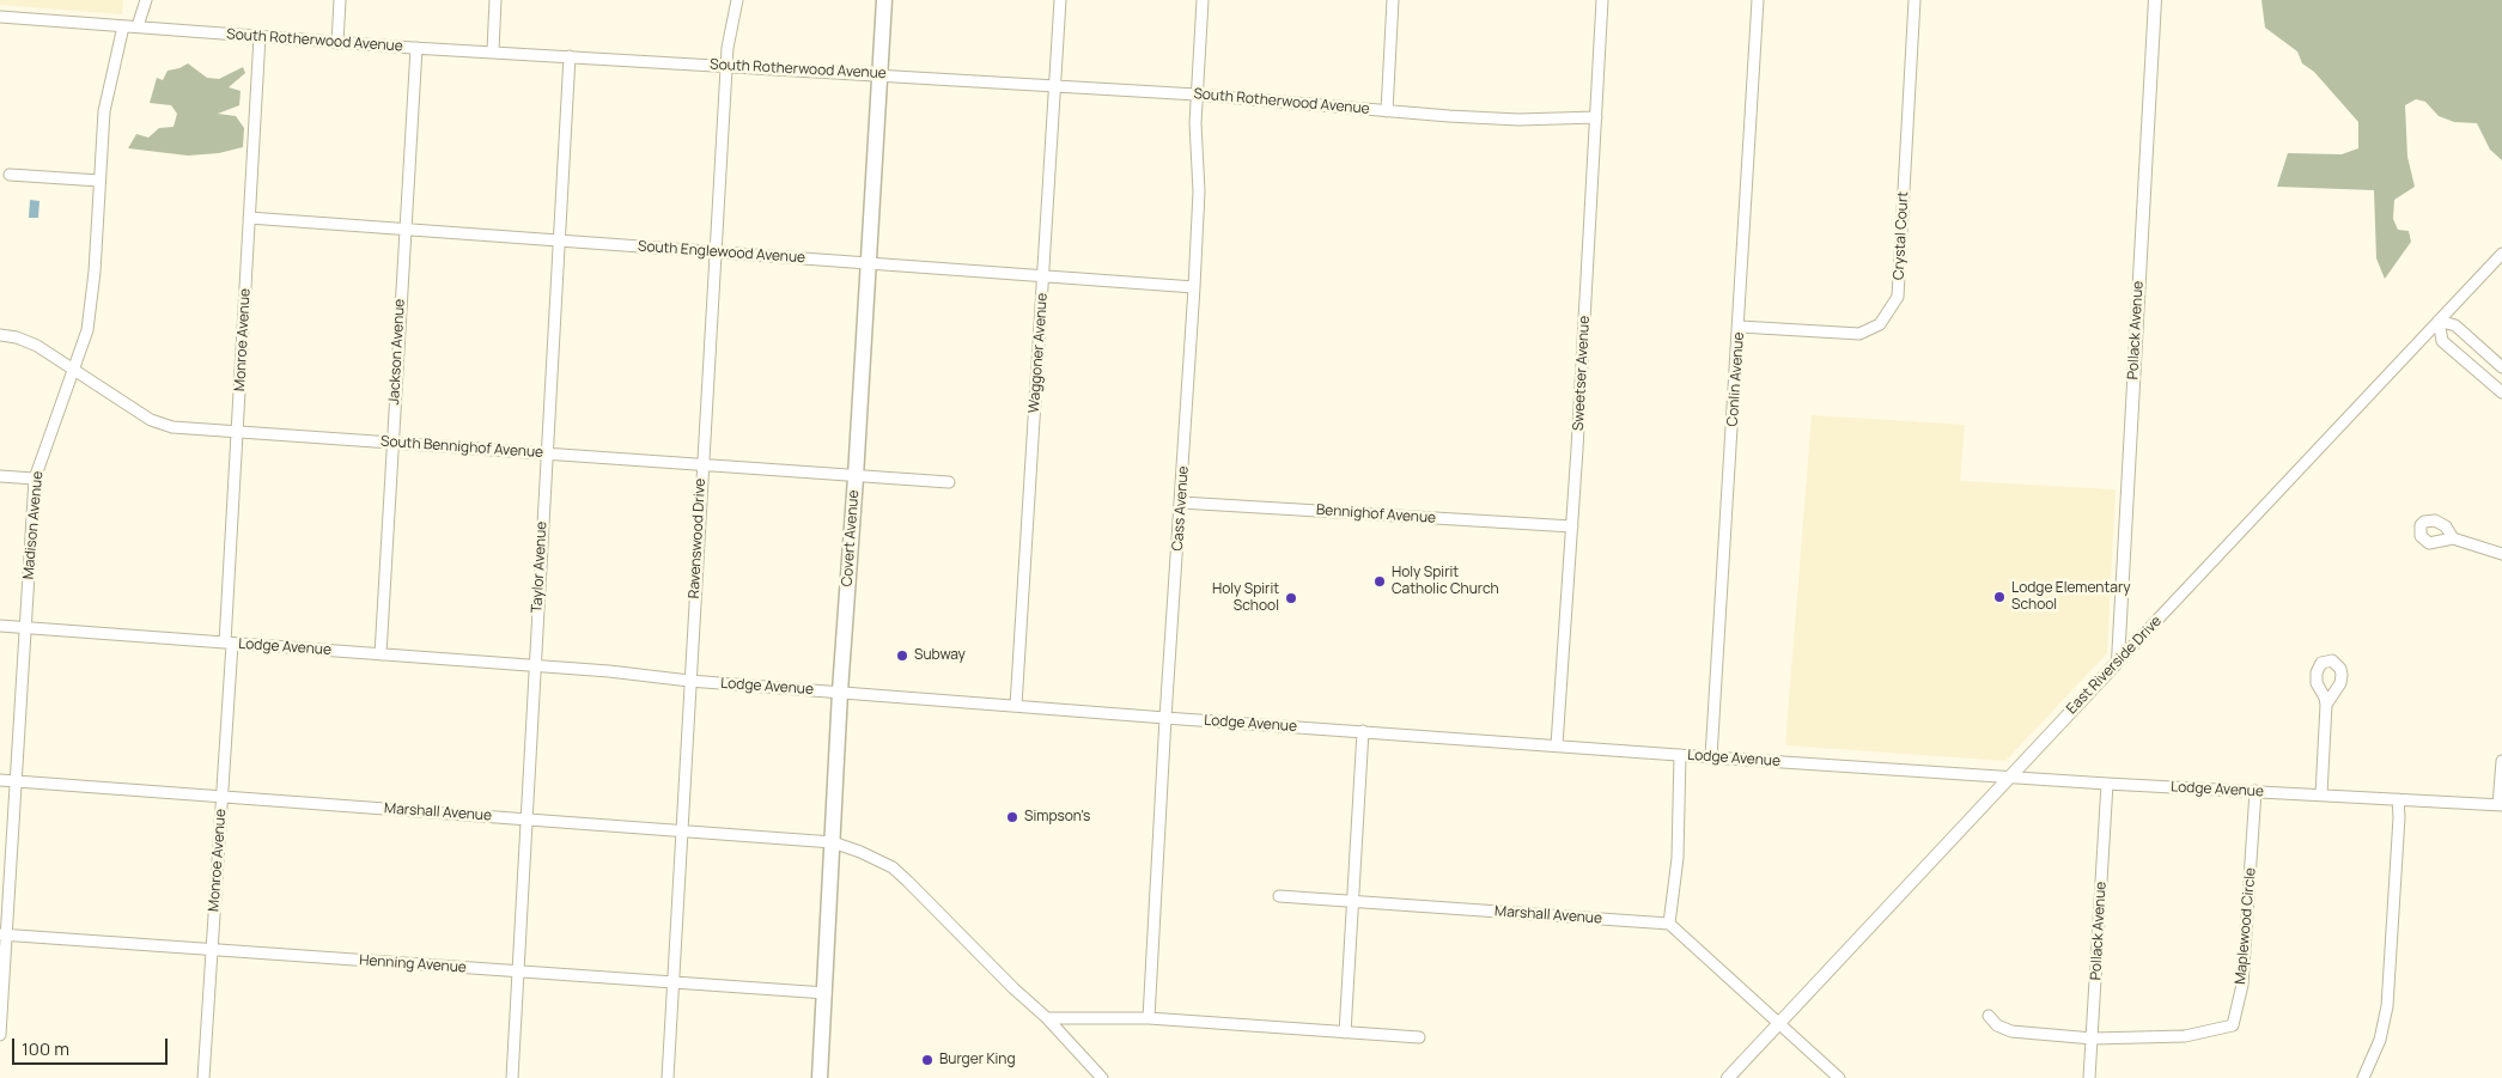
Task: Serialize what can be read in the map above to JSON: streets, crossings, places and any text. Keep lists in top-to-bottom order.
{
  "streets": {
    "main road": ["Covert Avenue"],
    "street": [
      "South Rotherwood Avenue",
      "Crystal Court",
      "South Englewood Avenue",
      "Pollack Avenue",
      "Monroe Avenue",
      "Jackson Avenue",
      "Waggoner Avenue",
      "Sweetser Avenue",
      "Conlin Avenue",
      "South Bennighof Avenue",
      "Cass Avenue",
      "Bennighof Avenue",
      "Madison Avenue",
      "Ravenswood Drive",
      "Taylor Avenue",
      "Lodge Avenue",
      "East Riverside Drive",
      "Marshall Avenue",
      "Maplewood Circle",
      "Henning Avenue"
    ]
  },
  "crossings": [
    ["South Rotherwood Avenue", "Monroe Avenue"],
    ["South Rotherwood Avenue", "Jackson Avenue"],
    ["South Rotherwood Avenue", "Waggoner Avenue"],
    ["South Rotherwood Avenue", "Sweetser Avenue"],
    ["South Rotherwood Avenue", "Cass Avenue"],
    ["South Rotherwood Avenue", "Madison Avenue"],
    ["South Rotherwood Avenue", "Ravenswood Drive"],
    ["South Rotherwood Avenue", "Covert Avenue"],
    ["South Rotherwood Avenue", "Taylor Avenue"],
    ["Crystal Court", "Conlin Avenue"],
    ["South Englewood Avenue", "Monroe Avenue"],
    ["South Englewood Avenue", "Jackson Avenue"],
    ["South Englewood Avenue", "Waggoner Avenue"],
    ["South Englewood Avenue", "Cass Avenue"],
    ["South Englewood Avenue", "Ravenswood Drive"],
    ["South Englewood Avenue", "Covert Avenue"],
    ["South Englewood Avenue", "Taylor Avenue"],
    ["Pollack Avenue", "Lodge Avenue"],
    ["Pollack Avenue", "East Riverside Drive"],
    ["Pollack Avenue", "Maplewood Circle"],
    ["Monroe Avenue", "South Bennighof Avenue"],
    ["Monroe Avenue", "Lodge Avenue"],
    ["Monroe Avenue", "Marshall Avenue"],
    ["Monroe Avenue", "Henning Avenue"],
    ["Jackson Avenue", "South Bennighof Avenue"],
    ["Jackson Avenue", "Lodge Avenue"],
    ["Waggoner Avenue", "Lodge Avenue"],
    ["Sweetser Avenue", "Bennighof Avenue"],
    ["Sweetser Avenue", "Lodge Avenue"],
    ["Conlin Avenue", "Lodge Avenue"],
    ["South Bennighof Avenue", "Madison Avenue"],
    ["South Bennighof Avenue", "Ravenswood Drive"],
    ["South Bennighof Avenue", "Covert Avenue"],
    ["South Bennighof Avenue", "Taylor Avenue"],
    ["Cass Avenue", "Bennighof Avenue"],
    ["Cass Avenue", "Lodge Avenue"],
    ["Madison Avenue", "Lodge Avenue"],
    ["Madison Avenue", "Marshall Avenue"],
    ["Madison Avenue", "Henning Avenue"],
    ["Ravenswood Drive", "Lodge Avenue"],
    ["Ravenswood Drive", "Marshall Avenue"],
    ["Ravenswood Drive", "Henning Avenue"],
    ["Covert Avenue", "Lodge Avenue"],
    ["Covert Avenue", "Marshall Avenue"],
    ["Covert Avenue", "Henning Avenue"],
    ["Taylor Avenue", "Lodge Avenue"],
    ["Taylor Avenue", "Marshall Avenue"],
    ["Taylor Avenue", "Henning Avenue"],
    ["Lodge Avenue", "East Riverside Drive"],
    ["Lodge Avenue", "Maplewood Circle"]
  ],
  "places": [
    "Holy Spirit Catholic Church",
    "Lodge Elementary School",
    "Holy Spirit School",
    "Subway",
    "Simpson's",
    "Burger King"
  ],
  "scale_bar": "100 m"
}
